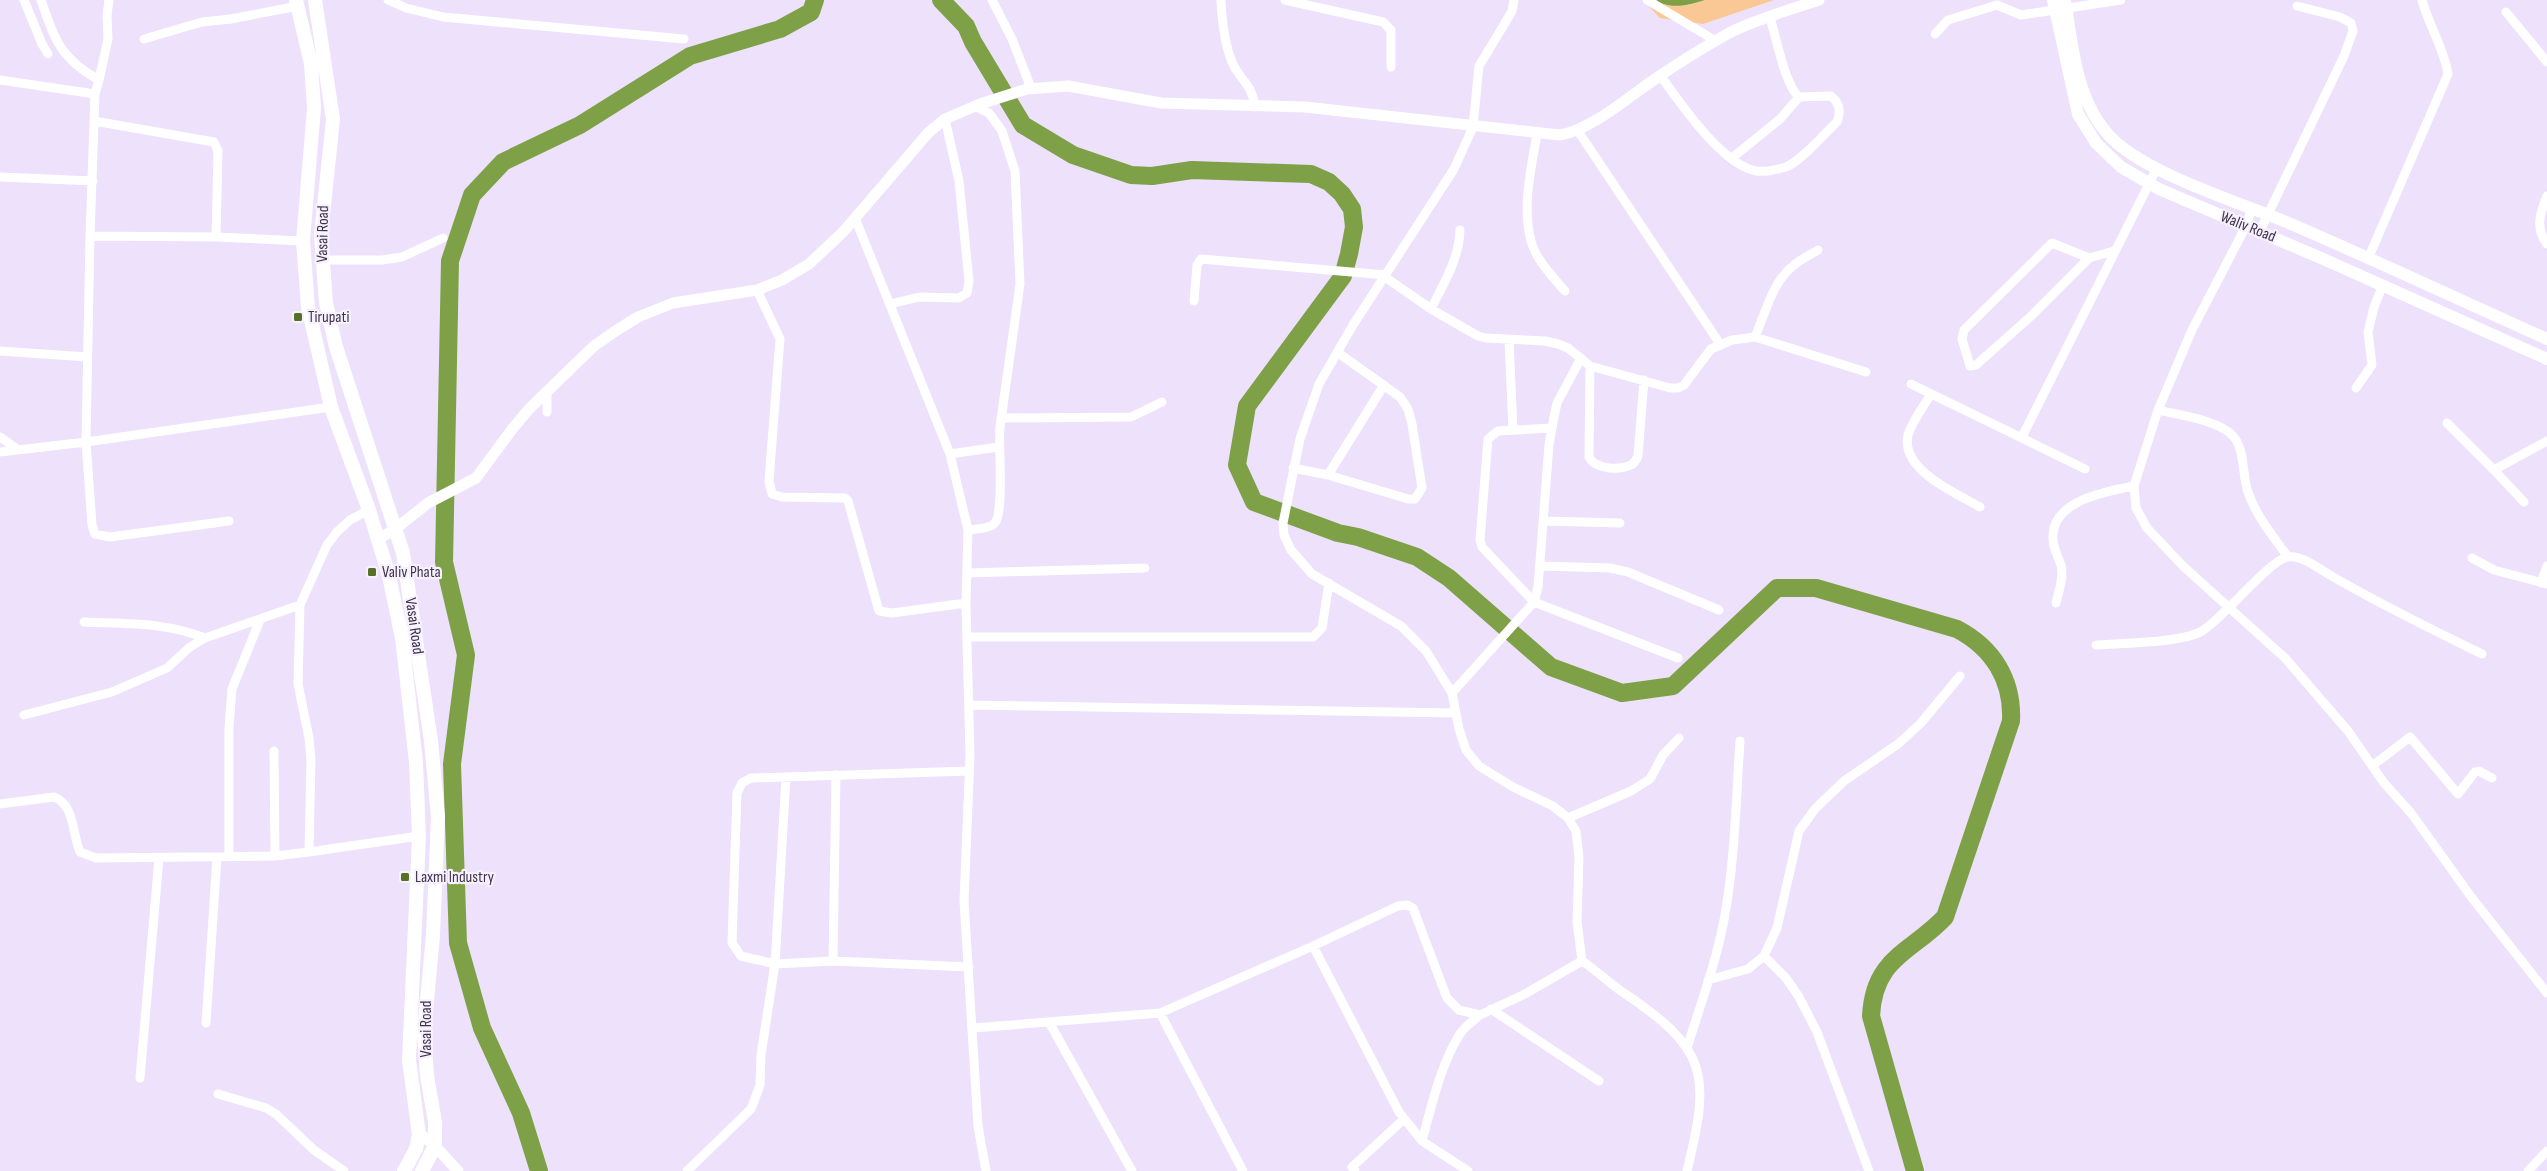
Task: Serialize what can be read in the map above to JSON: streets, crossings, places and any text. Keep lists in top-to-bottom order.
{
  "streets": {
    "main road": ["Waliv Road", "Vasai Road"]
  },
  "places": {
    "transit": ["Tirupati", "Valiv Phata", "Laxmi Industry"]
  }
}
